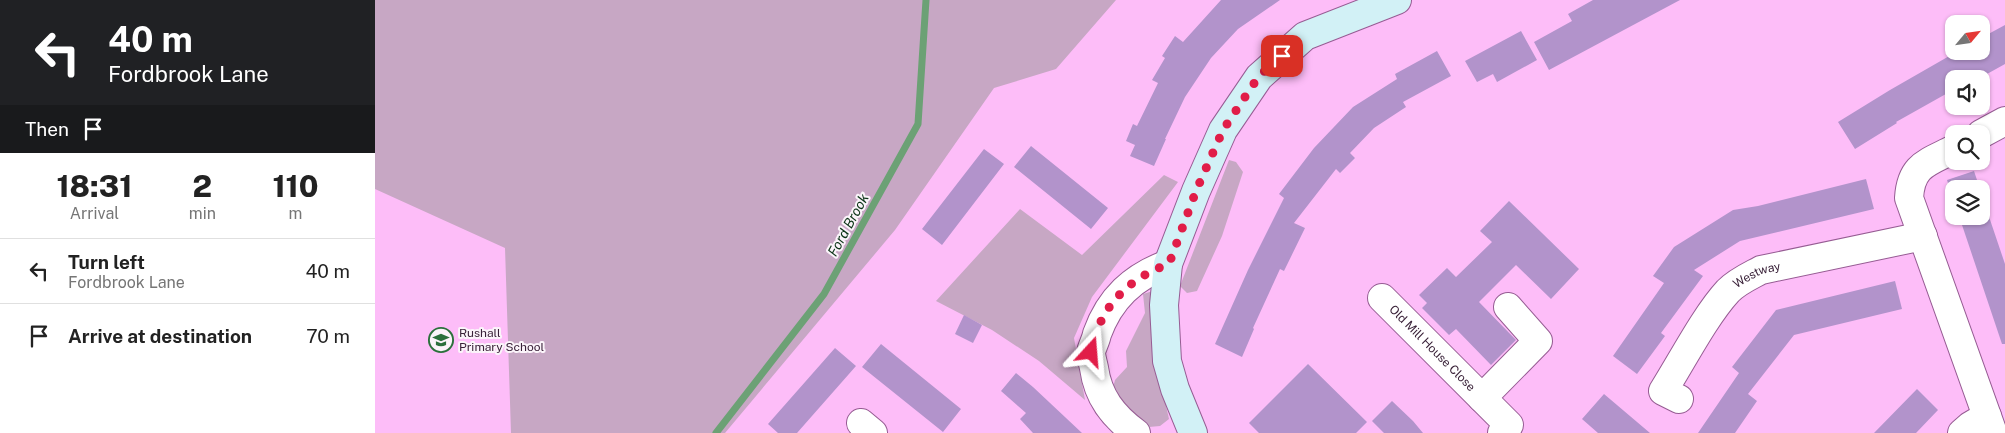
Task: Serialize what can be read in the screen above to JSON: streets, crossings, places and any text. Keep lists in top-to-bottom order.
{
  "streets": {
    "street": ["Westway", "Old Mill House Close"]
  },
  "water": ["Ford Brook"],
  "places": {
    "school or university": ["Rushall Primary School"]
  },
  "north": "top right",
  "page": {
    "turn": ["40 m", "Fordbrook Lane"],
    "then": "Then",
    "eta": [
      "18:31",
      "Arrival",
      "2",
      "min",
      "110",
      "m"
    ],
    "list": [
      {
        "name": "Turn left",
        "note": "Fordbrook Lane",
        "value": "40 m"
      },
      {
        "name": "Arrive at destination",
        "value": "70 m"
      }
    ]
  }
}
